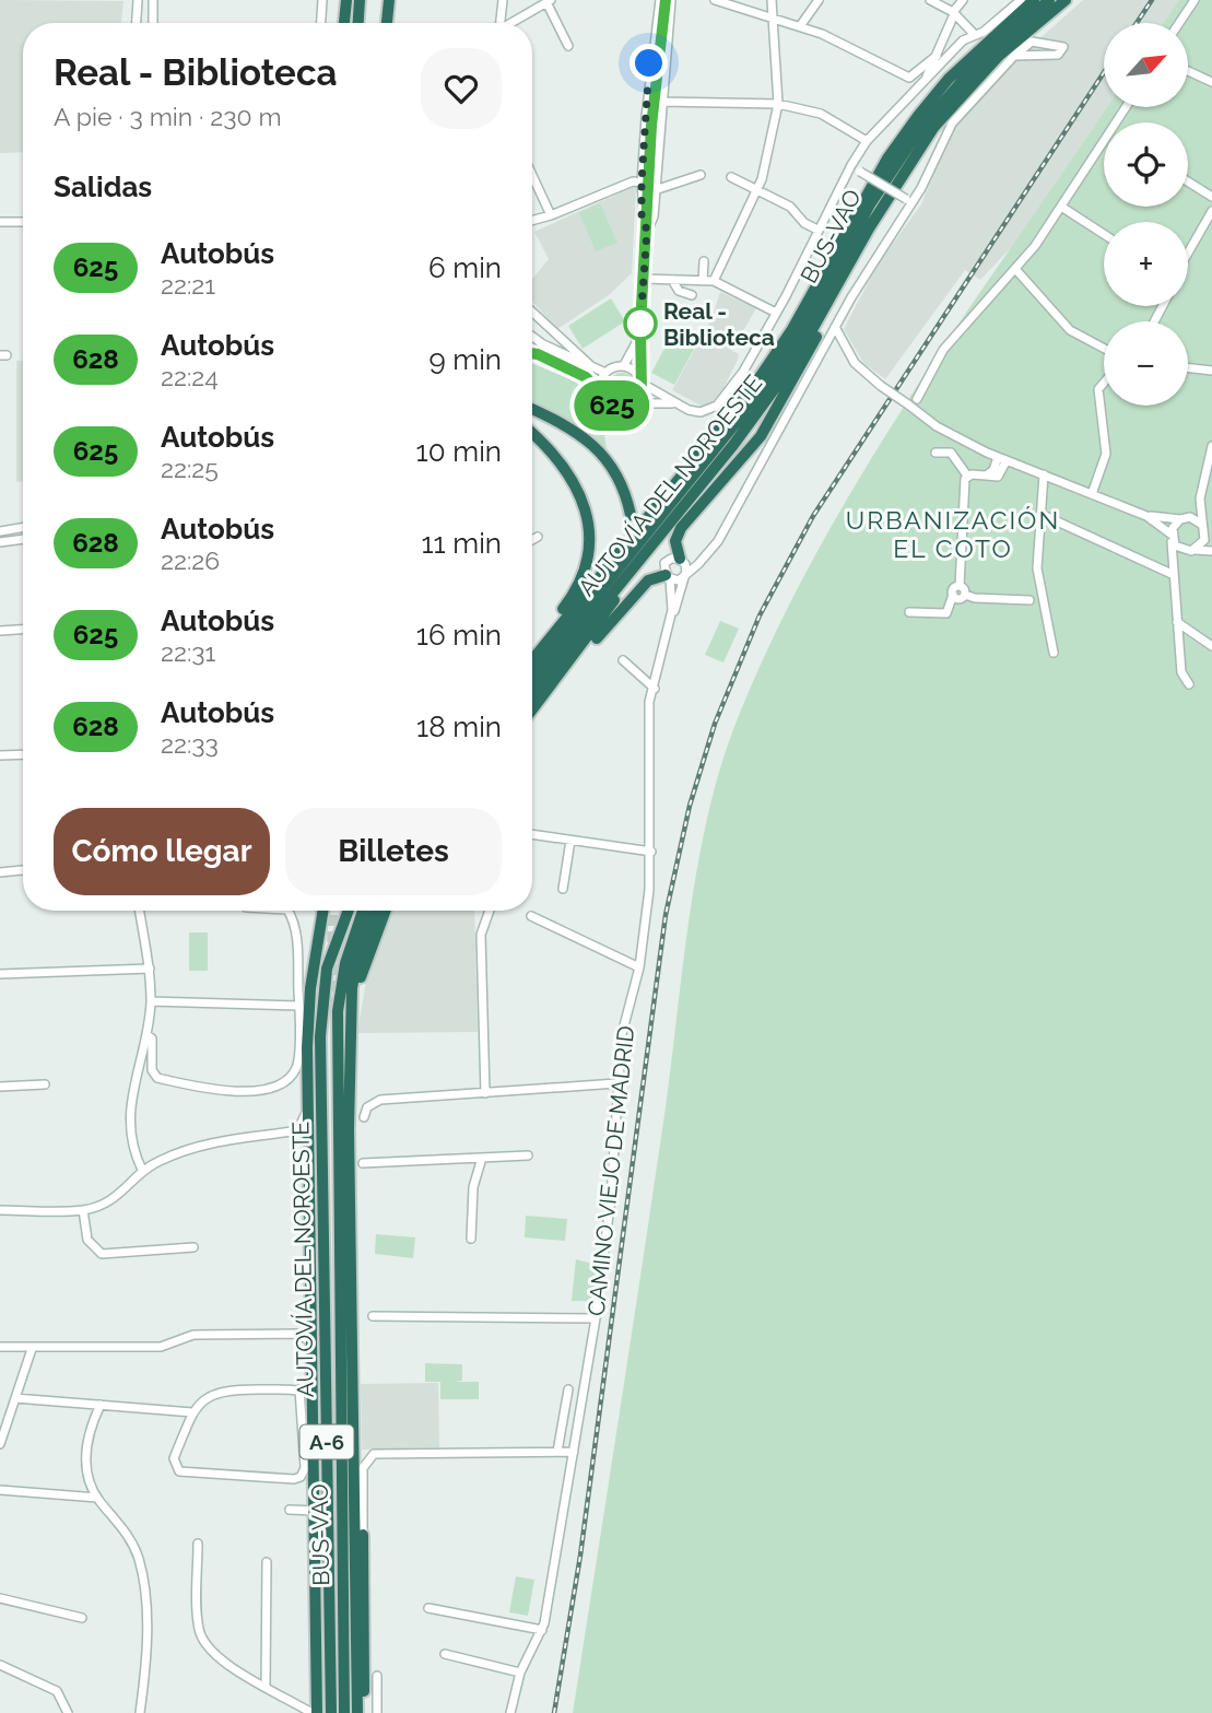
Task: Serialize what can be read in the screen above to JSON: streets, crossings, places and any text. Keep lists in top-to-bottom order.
{
  "streets": {
    "highway": ["BUS-VAO", "AUTOVÍA DEL NOROESTE", "A-6"],
    "street": ["CAMINO VIEJO DE MADRID"]
  },
  "districts": ["URBANIZACIÓN EL COTO"],
  "places": ["Real - Biblioteca"],
  "lines": ["bus line 625"],
  "north": "top right",
  "page": {
    "on_map": "625",
    "map_buttons": ["+", "−"],
    "heading": [
      ["Real - Biblioteca", "A pie · 3 min · 230 m"],
      "Salidas"
    ],
    "list": [
      {
        "mark": "625",
        "name": "Autobús",
        "note": "22:21",
        "value": "6 min"
      },
      {
        "mark": "628",
        "name": "Autobús",
        "note": "22:24",
        "value": "9 min"
      },
      {
        "mark": "625",
        "name": "Autobús",
        "note": "22:25",
        "value": "10 min"
      },
      {
        "mark": "628",
        "name": "Autobús",
        "note": "22:26",
        "value": "11 min"
      },
      {
        "mark": "625",
        "name": "Autobús",
        "note": "22:31",
        "value": "16 min"
      },
      {
        "mark": "628",
        "name": "Autobús",
        "note": "22:33",
        "value": "18 min"
      }
    ],
    "buttons": ["Cómo llegar", "Billetes"]
  }
}
